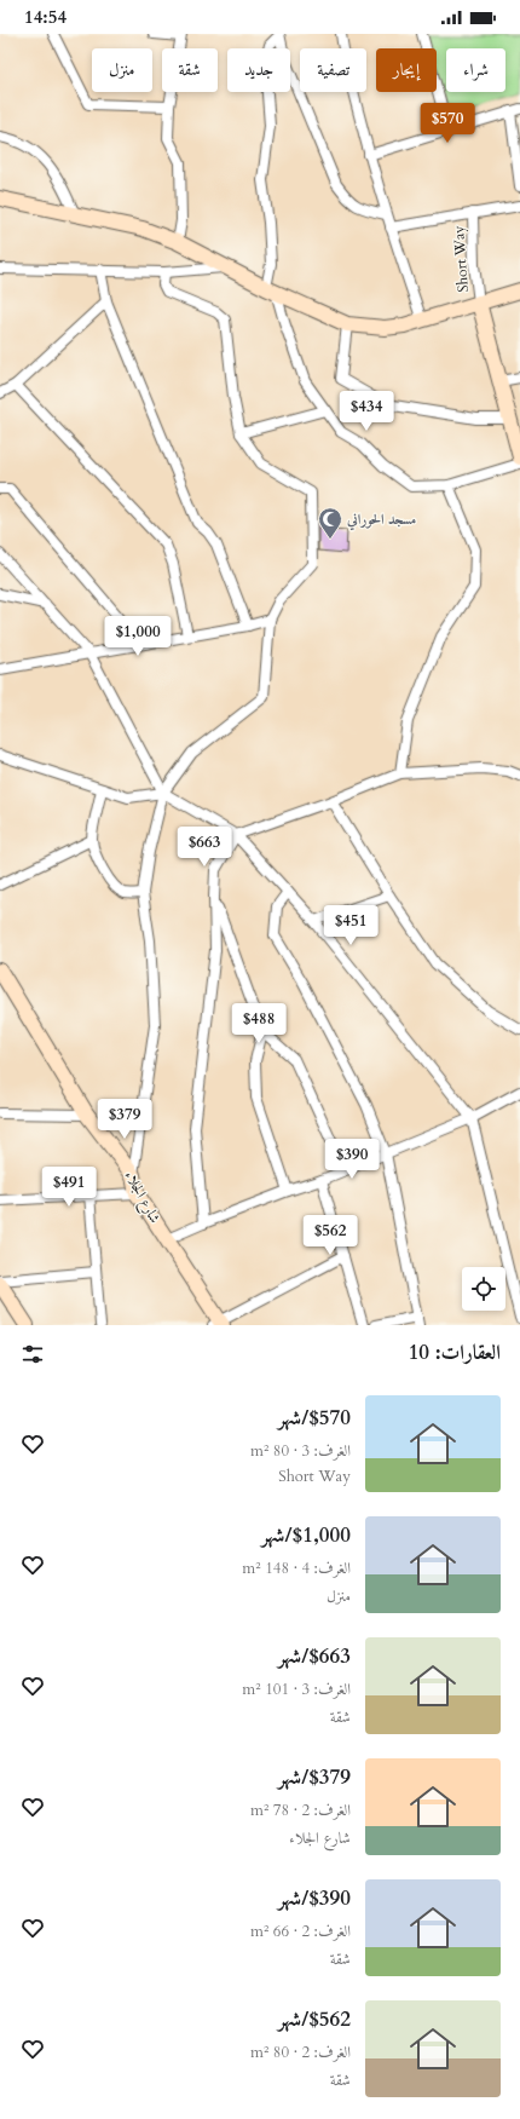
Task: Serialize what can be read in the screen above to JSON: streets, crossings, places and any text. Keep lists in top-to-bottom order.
{
  "streets": {
    "main road": ["شارع الجلاء"],
    "street": ["Short Way"]
  },
  "places": {
    "mosque": ["مسجد الحوراني"]
  },
  "page": {
    "status": "14:54",
    "chip": [
      "شراء",
      "إيجار",
      "تصفية",
      "جديد",
      "شقة",
      "منزل"
    ],
    "price": [
      "$570",
      "$434",
      "$1,000",
      "$663",
      "$451",
      "$488",
      "$379",
      "$390",
      "$491",
      "$562"
    ],
    "heading": "العقارات: 10",
    "list": [
      {
        "name": "$570/شهر",
        "note": "الغرف: 3 · 80 m² · Short Way"
      },
      {
        "name": "$1,000/شهر",
        "note": "الغرف: 4 · 148 m² · منزل"
      },
      {
        "name": "$663/شهر",
        "note": "الغرف: 3 · 101 m² · شقة"
      },
      {
        "name": "$379/شهر",
        "note": "الغرف: 2 · 78 m² · شارع الجلاء"
      },
      {
        "name": "$390/شهر",
        "note": "الغرف: 2 · 66 m² · شقة"
      },
      {
        "name": "$562/شهر",
        "note": "الغرف: 2 · 80 m² · شقة"
      }
    ]
  }
}
